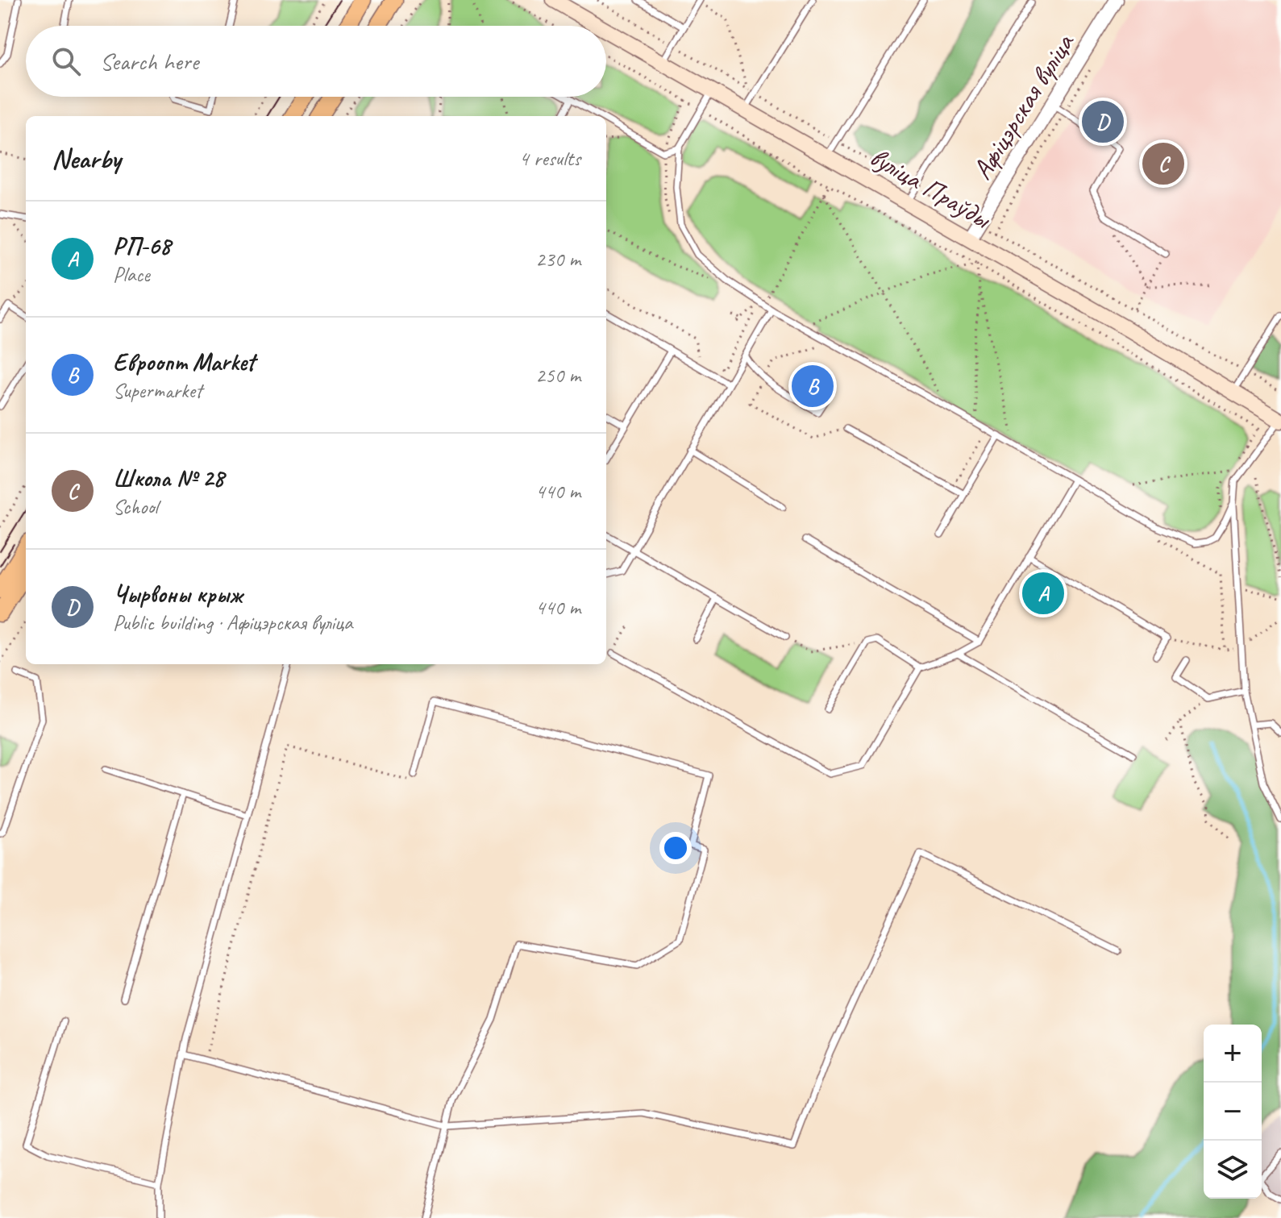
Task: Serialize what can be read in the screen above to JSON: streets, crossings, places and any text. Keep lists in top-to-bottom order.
{
  "streets": {
    "main road": ["вуліца Праўды"],
    "street": ["Афіцэрская вуліца"]
  },
  "crossings": [
    ["Афіцэрская вуліца", "вуліца Праўды"]
  ],
  "page": {
    "search": "Search here",
    "pins": [
      "D",
      "C",
      "B",
      "A"
    ],
    "heading": ["Nearby", "4 results"],
    "list": [
      {
        "mark": "A",
        "name": "РП-68",
        "note": "Place",
        "value": "230 m"
      },
      {
        "mark": "B",
        "name": "Евроопт Market",
        "note": "Supermarket",
        "value": "250 m"
      },
      {
        "mark": "C",
        "name": "Школа № 28",
        "note": "School",
        "value": "440 m"
      },
      {
        "mark": "D",
        "name": "Чырвоны крыж",
        "note": "Public building · Афіцэрская вуліца",
        "value": "440 m"
      }
    ],
    "map_buttons": ["+", "−"]
  }
}
